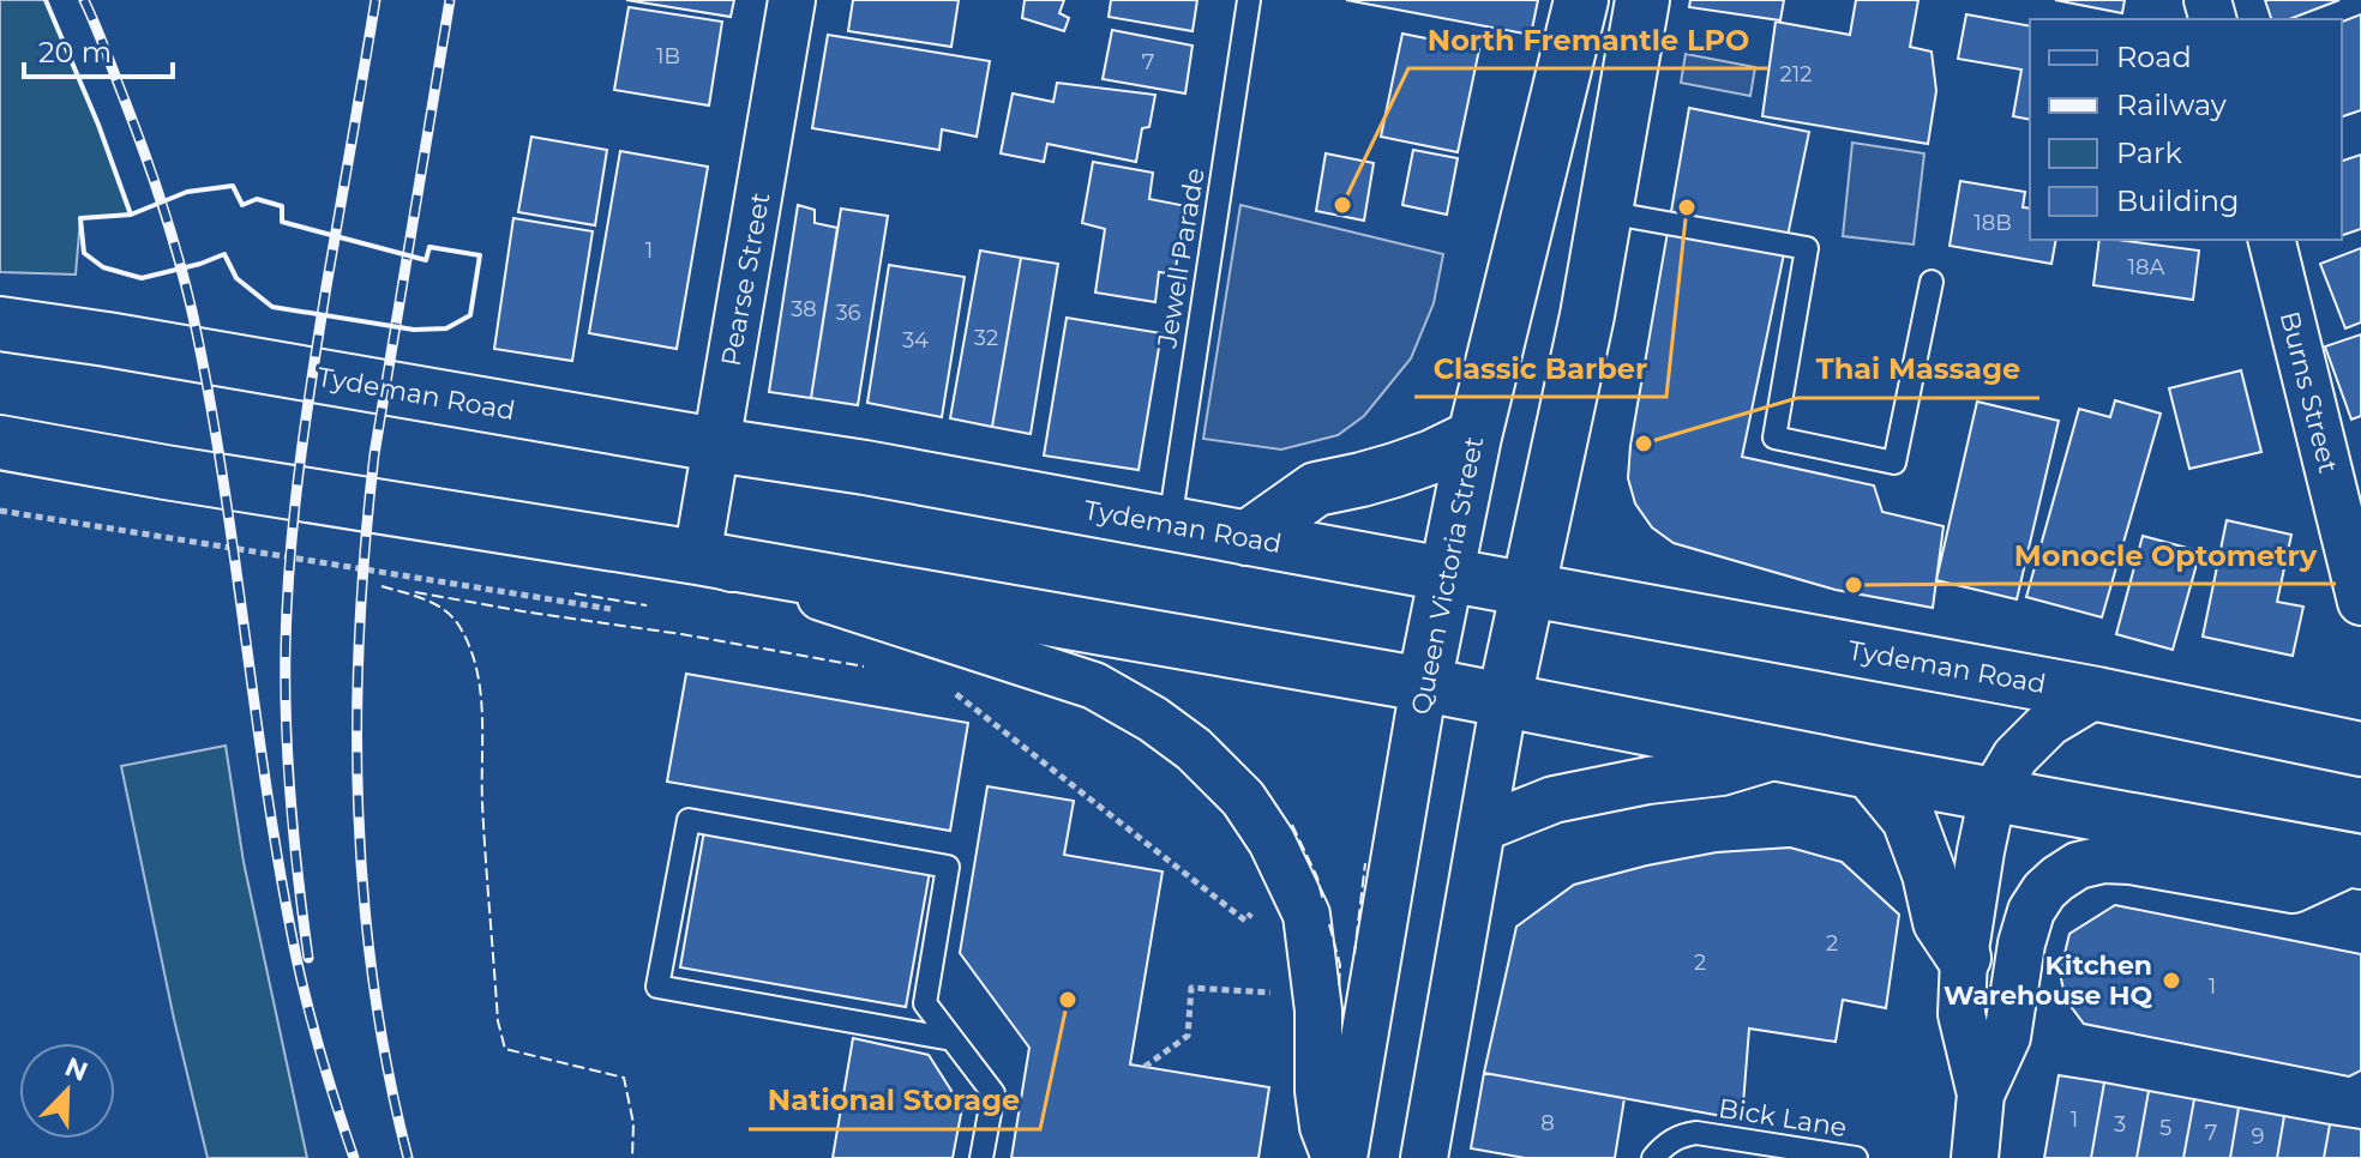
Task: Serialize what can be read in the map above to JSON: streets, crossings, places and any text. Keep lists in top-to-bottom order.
{
  "streets": {
    "main road": ["Tydeman Road", "Queen Victoria Street"],
    "street": ["Pearse Street", "Burns Street"],
    "lane": ["Jewell Parade", "Bick Lane"]
  },
  "crossings": [
    ["Jewell Parade", "Tydeman Road"],
    ["Pearse Street", "Tydeman Road"],
    ["Tydeman Road", "Queen Victoria Street"]
  ],
  "places": [
    "North Fremantle LPO",
    "Classic Barber",
    "Thai Massage",
    "Monocle Optometry",
    "Kitchen Warehouse HQ",
    "National Storage"
  ],
  "house_numbers": [
    "1B",
    "7",
    "212",
    "18B",
    "1",
    "18A",
    "38",
    "36",
    "32",
    "34",
    "2",
    "2",
    "1",
    "1",
    "8",
    "3",
    "5",
    "7",
    "9"
  ],
  "legend": [
    "Road",
    "Railway",
    "Park",
    "Building"
  ],
  "scale_bar": "20 m",
  "north": "top right"
}
